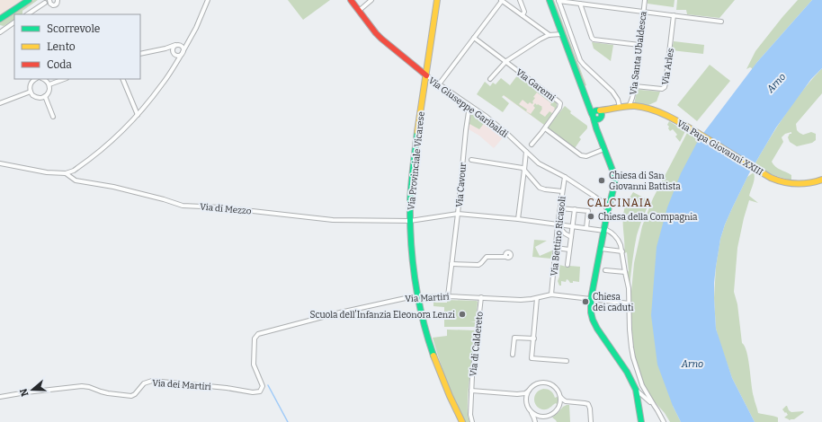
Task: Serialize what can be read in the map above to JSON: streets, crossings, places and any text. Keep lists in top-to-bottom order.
{
  "streets": {
    "main road": ["Via Giuseppe Garibaldi", "Via Papa Giovanni XXIII", "Via Provinciale Vicarese"],
    "street": [
      "Via Santa Ubaldesca",
      "Via Arles",
      "Via Garemi",
      "Via Cavour",
      "Via di Mezzo",
      "Via Bettino Ricasoli",
      "Via Martiri",
      "Via di Caldereto",
      "Via dei Martiri"
    ]
  },
  "crossings": [
    ["Via Santa Ubaldesca", "Via Arles"],
    ["Via Santa Ubaldesca", "Via Papa Giovanni XXIII"],
    ["Via Giuseppe Garibaldi", "Via Provinciale Vicarese"],
    ["Via Giuseppe Garibaldi", "Via Cavour"],
    ["Via Giuseppe Garibaldi", "Via Bettino Ricasoli"],
    ["Via Provinciale Vicarese", "Via di Mezzo"],
    ["Via Provinciale Vicarese", "Via Martiri"],
    ["Via Cavour", "Via di Mezzo"],
    ["Via Cavour", "Via Martiri"],
    ["Via di Mezzo", "Via Bettino Ricasoli"],
    ["Via Bettino Ricasoli", "Via Martiri"],
    ["Via Martiri", "Via di Caldereto"],
    ["Via Martiri", "Via dei Martiri"]
  ],
  "districts": ["CALCINAIA"],
  "water": ["Arno"],
  "places": [
    "Chiesa di San Giovanni Battista",
    "Chiesa della Compagnia",
    "Chiesa dei caduti",
    "Scuola dell'Infanzia Eleonora Lenzi"
  ],
  "legend": ["Scorrevole", "Lento", "Coda"],
  "north": "left"
}
